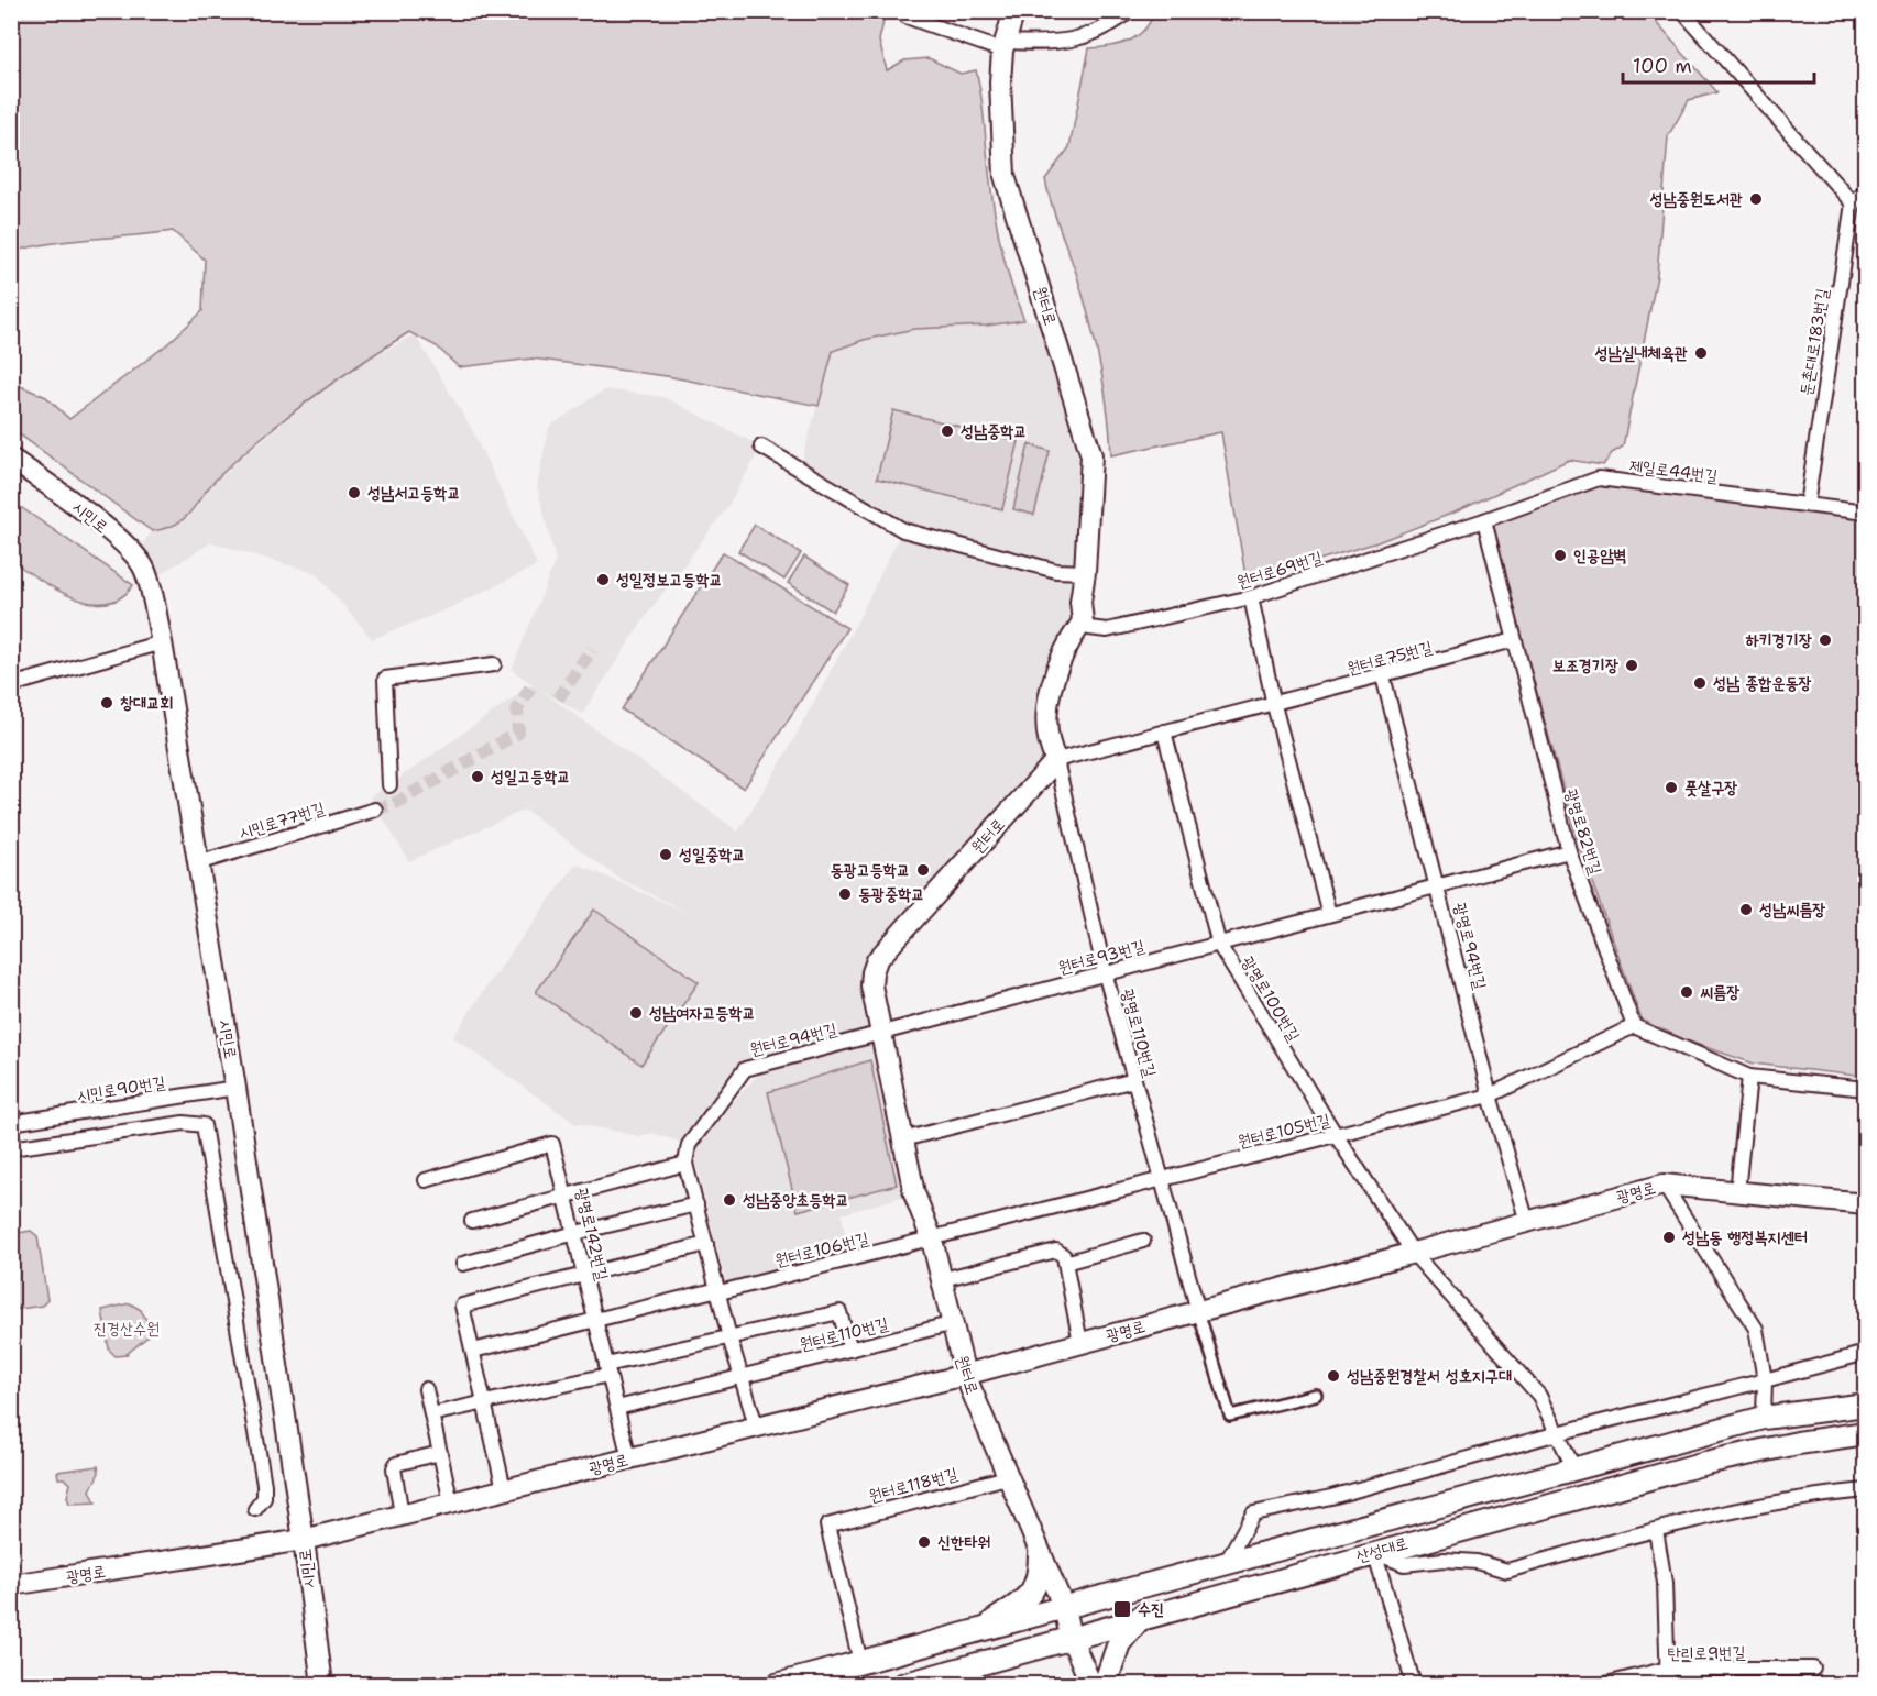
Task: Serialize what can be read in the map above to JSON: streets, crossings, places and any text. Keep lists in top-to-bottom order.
{
  "streets": {
    "main road": [
      "원터로",
      "시민로",
      "광명로",
      "산성대로"
    ],
    "street": [
      "둔촌대로183번길",
      "제일로44번길",
      "원터로69번길",
      "원터로75번길",
      "시민로77번길",
      "광명로82번길",
      "광명로94번길",
      "원터로93번길",
      "광명로100번길",
      "광명로110번길",
      "원터로94번길",
      "시민로90번길",
      "원터로105번길",
      "광명로142번길",
      "원터로106번길",
      "원터로110번길",
      "원터로118번길",
      "탄리로9번길"
    ]
  },
  "crossings": [
    ["원터로", "원터로69번길"],
    ["원터로", "원터로75번길"],
    ["원터로", "원터로93번길"],
    ["원터로", "광명로110번길"],
    ["원터로", "원터로94번길"],
    ["원터로", "원터로105번길"],
    ["원터로", "광명로"],
    ["원터로", "원터로106번길"],
    ["원터로", "원터로110번길"],
    ["원터로", "원터로118번길"],
    ["원터로", "산성대로"],
    ["둔촌대로183번길", "제일로44번길"],
    ["제일로44번길", "원터로69번길"],
    ["제일로44번길", "광명로82번길"],
    ["시민로", "시민로77번길"],
    ["시민로", "시민로90번길"],
    ["시민로", "광명로"],
    ["원터로69번길", "광명로82번길"],
    ["원터로75번길", "광명로82번길"],
    ["원터로75번길", "광명로94번길"],
    ["원터로75번길", "광명로100번길"],
    ["원터로75번길", "광명로110번길"],
    ["광명로82번길", "원터로93번길"],
    ["광명로82번길", "원터로105번길"],
    ["광명로94번길", "원터로93번길"],
    ["광명로94번길", "원터로105번길"],
    ["광명로94번길", "광명로"],
    ["원터로93번길", "광명로100번길"],
    ["원터로93번길", "광명로110번길"],
    ["원터로93번길", "원터로94번길"],
    ["광명로100번길", "원터로105번길"],
    ["광명로100번길", "광명로"],
    ["광명로110번길", "원터로105번길"],
    ["광명로110번길", "광명로"],
    ["원터로105번길", "원터로106번길"],
    ["광명로", "광명로142번길"],
    ["광명로142번길", "원터로106번길"],
    ["광명로142번길", "원터로110번길"],
    ["원터로118번길", "산성대로"]
  ],
  "parks": ["진경산수원"],
  "places": {
    "other": [
      "성남중원도서관",
      "성남실내체육관",
      "성남중학교",
      "성남서고등학교",
      "인공암벽",
      "성일정보고등학교",
      "하키경기장",
      "보조경기장",
      "성남 종합운동장",
      "창대교회",
      "성일고등학교",
      "풋살구장",
      "성일중학교",
      "동광고등학교",
      "동광중학교",
      "성남씨름장",
      "씨름장",
      "성남여자고등학교",
      "성남중앙초등학교",
      "성남동 행정복지센터",
      "성남중원경찰서 성호지구대",
      "신한타워"
    ],
    "transit": ["수진"]
  },
  "scale_bar": "100 m"
}
